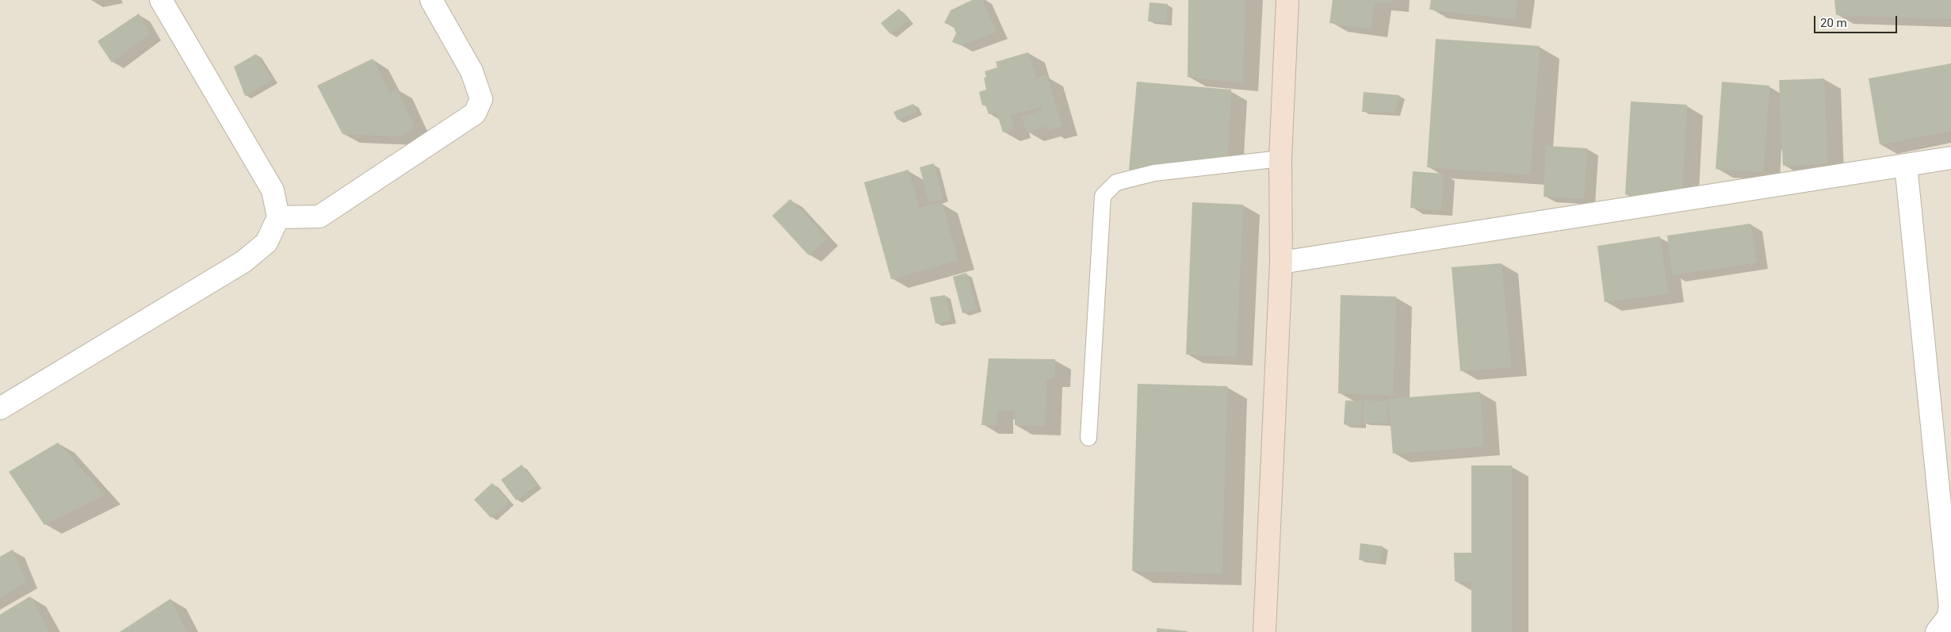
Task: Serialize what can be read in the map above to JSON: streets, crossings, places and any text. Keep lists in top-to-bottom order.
{
  "scale_bar": "20 m"
}
